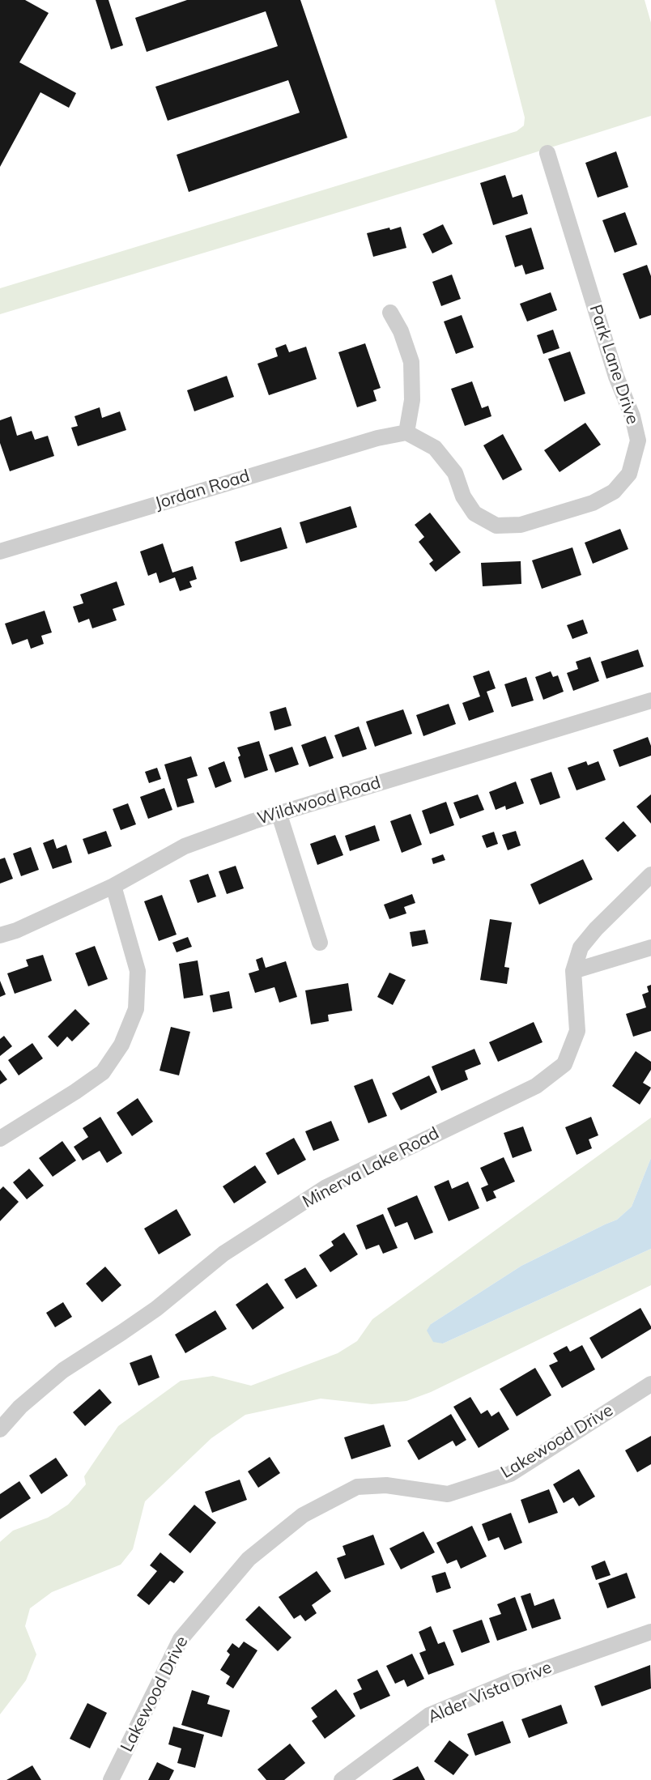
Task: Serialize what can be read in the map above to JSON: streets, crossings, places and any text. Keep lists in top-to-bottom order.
{
  "streets": {
    "street": [
      "Park Lane Drive",
      "Jordan Road",
      "Wildwood Road",
      "Minerva Lake Road",
      "Lakewood Drive",
      "Alder Vista Drive"
    ]
  },
  "crossings": [
    ["Park Lane Drive", "Jordan Road"]
  ]
}
